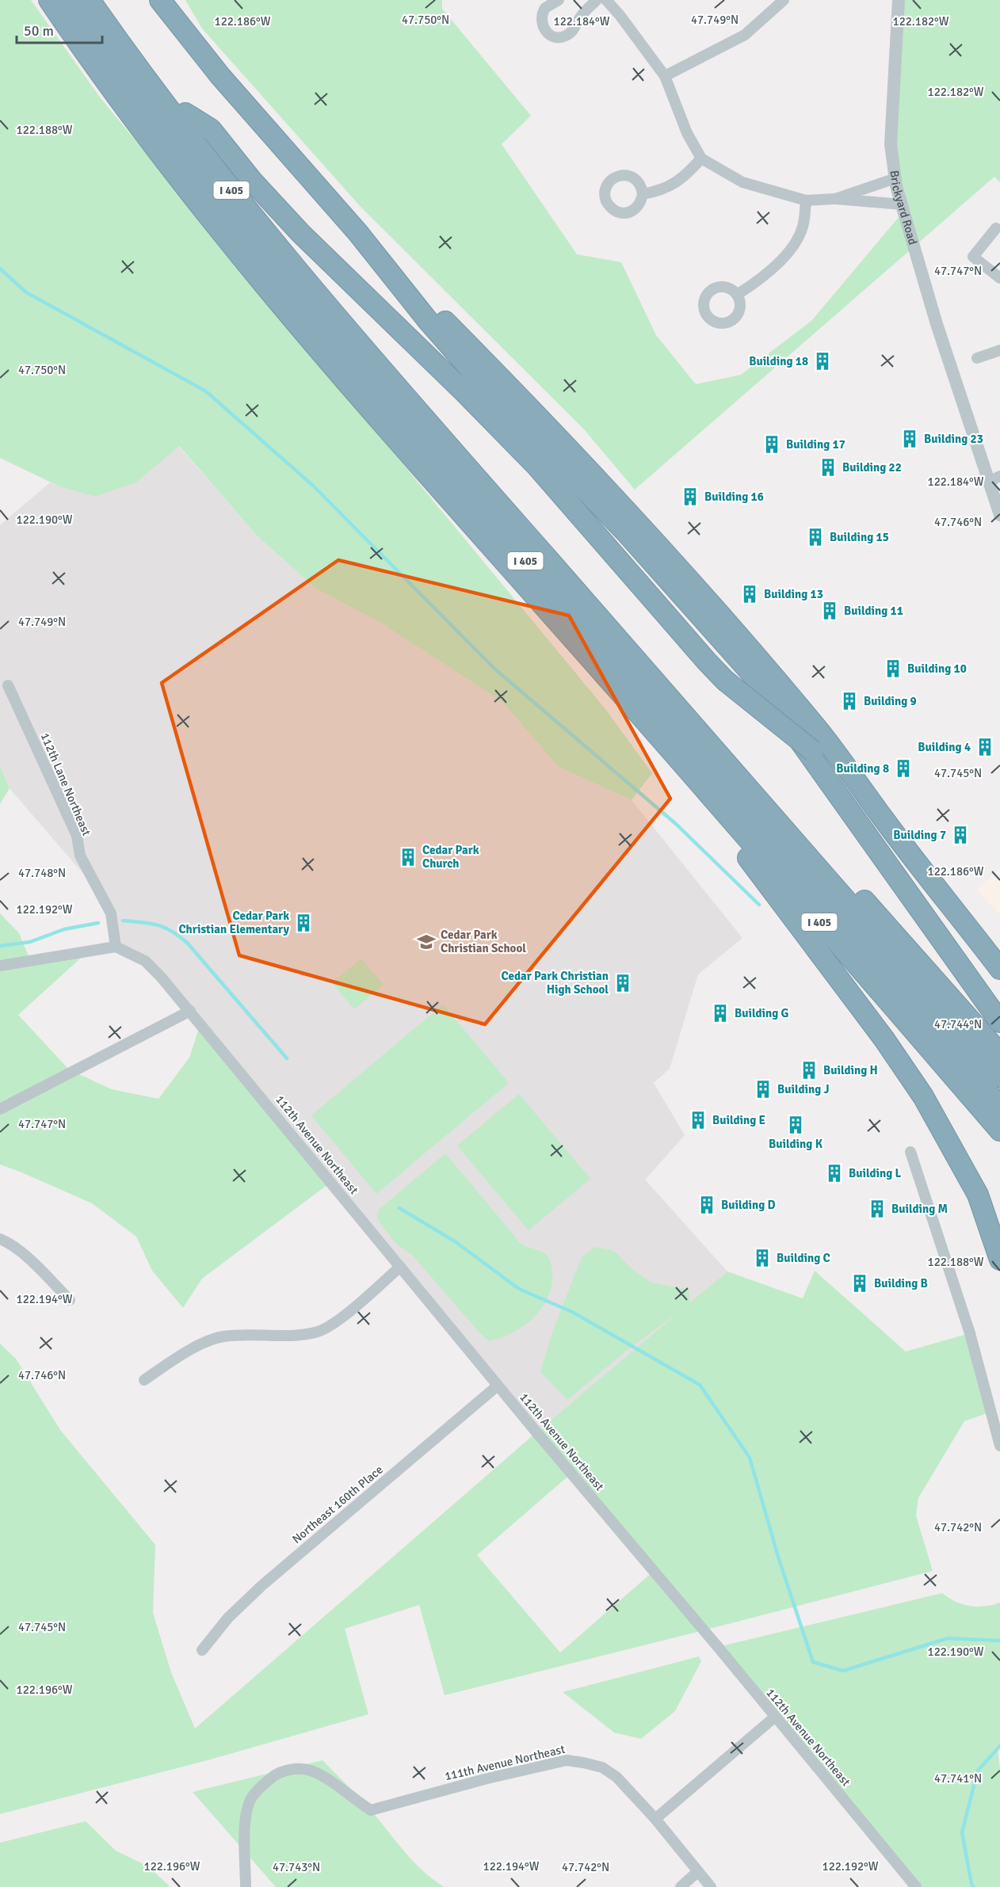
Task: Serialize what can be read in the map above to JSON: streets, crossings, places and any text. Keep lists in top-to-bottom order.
{
  "streets": {
    "highway": ["I 405"],
    "street": [
      "Brickyard Road",
      "112th Lane Northeast",
      "112th Avenue Northeast",
      "Northeast 160th Place",
      "111th Avenue Northeast"
    ]
  },
  "crossings": [
    ["112th Lane Northeast", "112th Avenue Northeast"],
    ["112th Avenue Northeast", "Northeast 160th Place"]
  ],
  "places": {
    "building": [
      "Building 18",
      "Building 23",
      "Building 17",
      "Building 22",
      "Building 16",
      "Building 15",
      "Building 13",
      "Building 11",
      "Building 10",
      "Building 9",
      "Building 4",
      "Building 8",
      "Building 7",
      "Cedar Park Church",
      "Cedar Park Christian Elementary",
      "Cedar Park Christian High School",
      "Building G",
      "Building H",
      "Building J",
      "Building E",
      "Building K",
      "Building L",
      "Building D",
      "Building M",
      "Building C",
      "Building B"
    ],
    "school or university": ["Cedar Park Christian School"]
  },
  "scale_bar": "50 m",
  "coordinates": [
    "47.750°N",
    "47.749°N",
    "122.186°W",
    "122.184°W",
    "122.182°W",
    "122.188°W",
    "47.747°N",
    "122.190°W",
    "47.746°N",
    "47.745°N",
    "47.748°N",
    "122.192°W",
    "47.744°N",
    "122.194°W",
    "47.742°N",
    "122.196°W",
    "47.741°N",
    "47.743°N"
  ]
}
